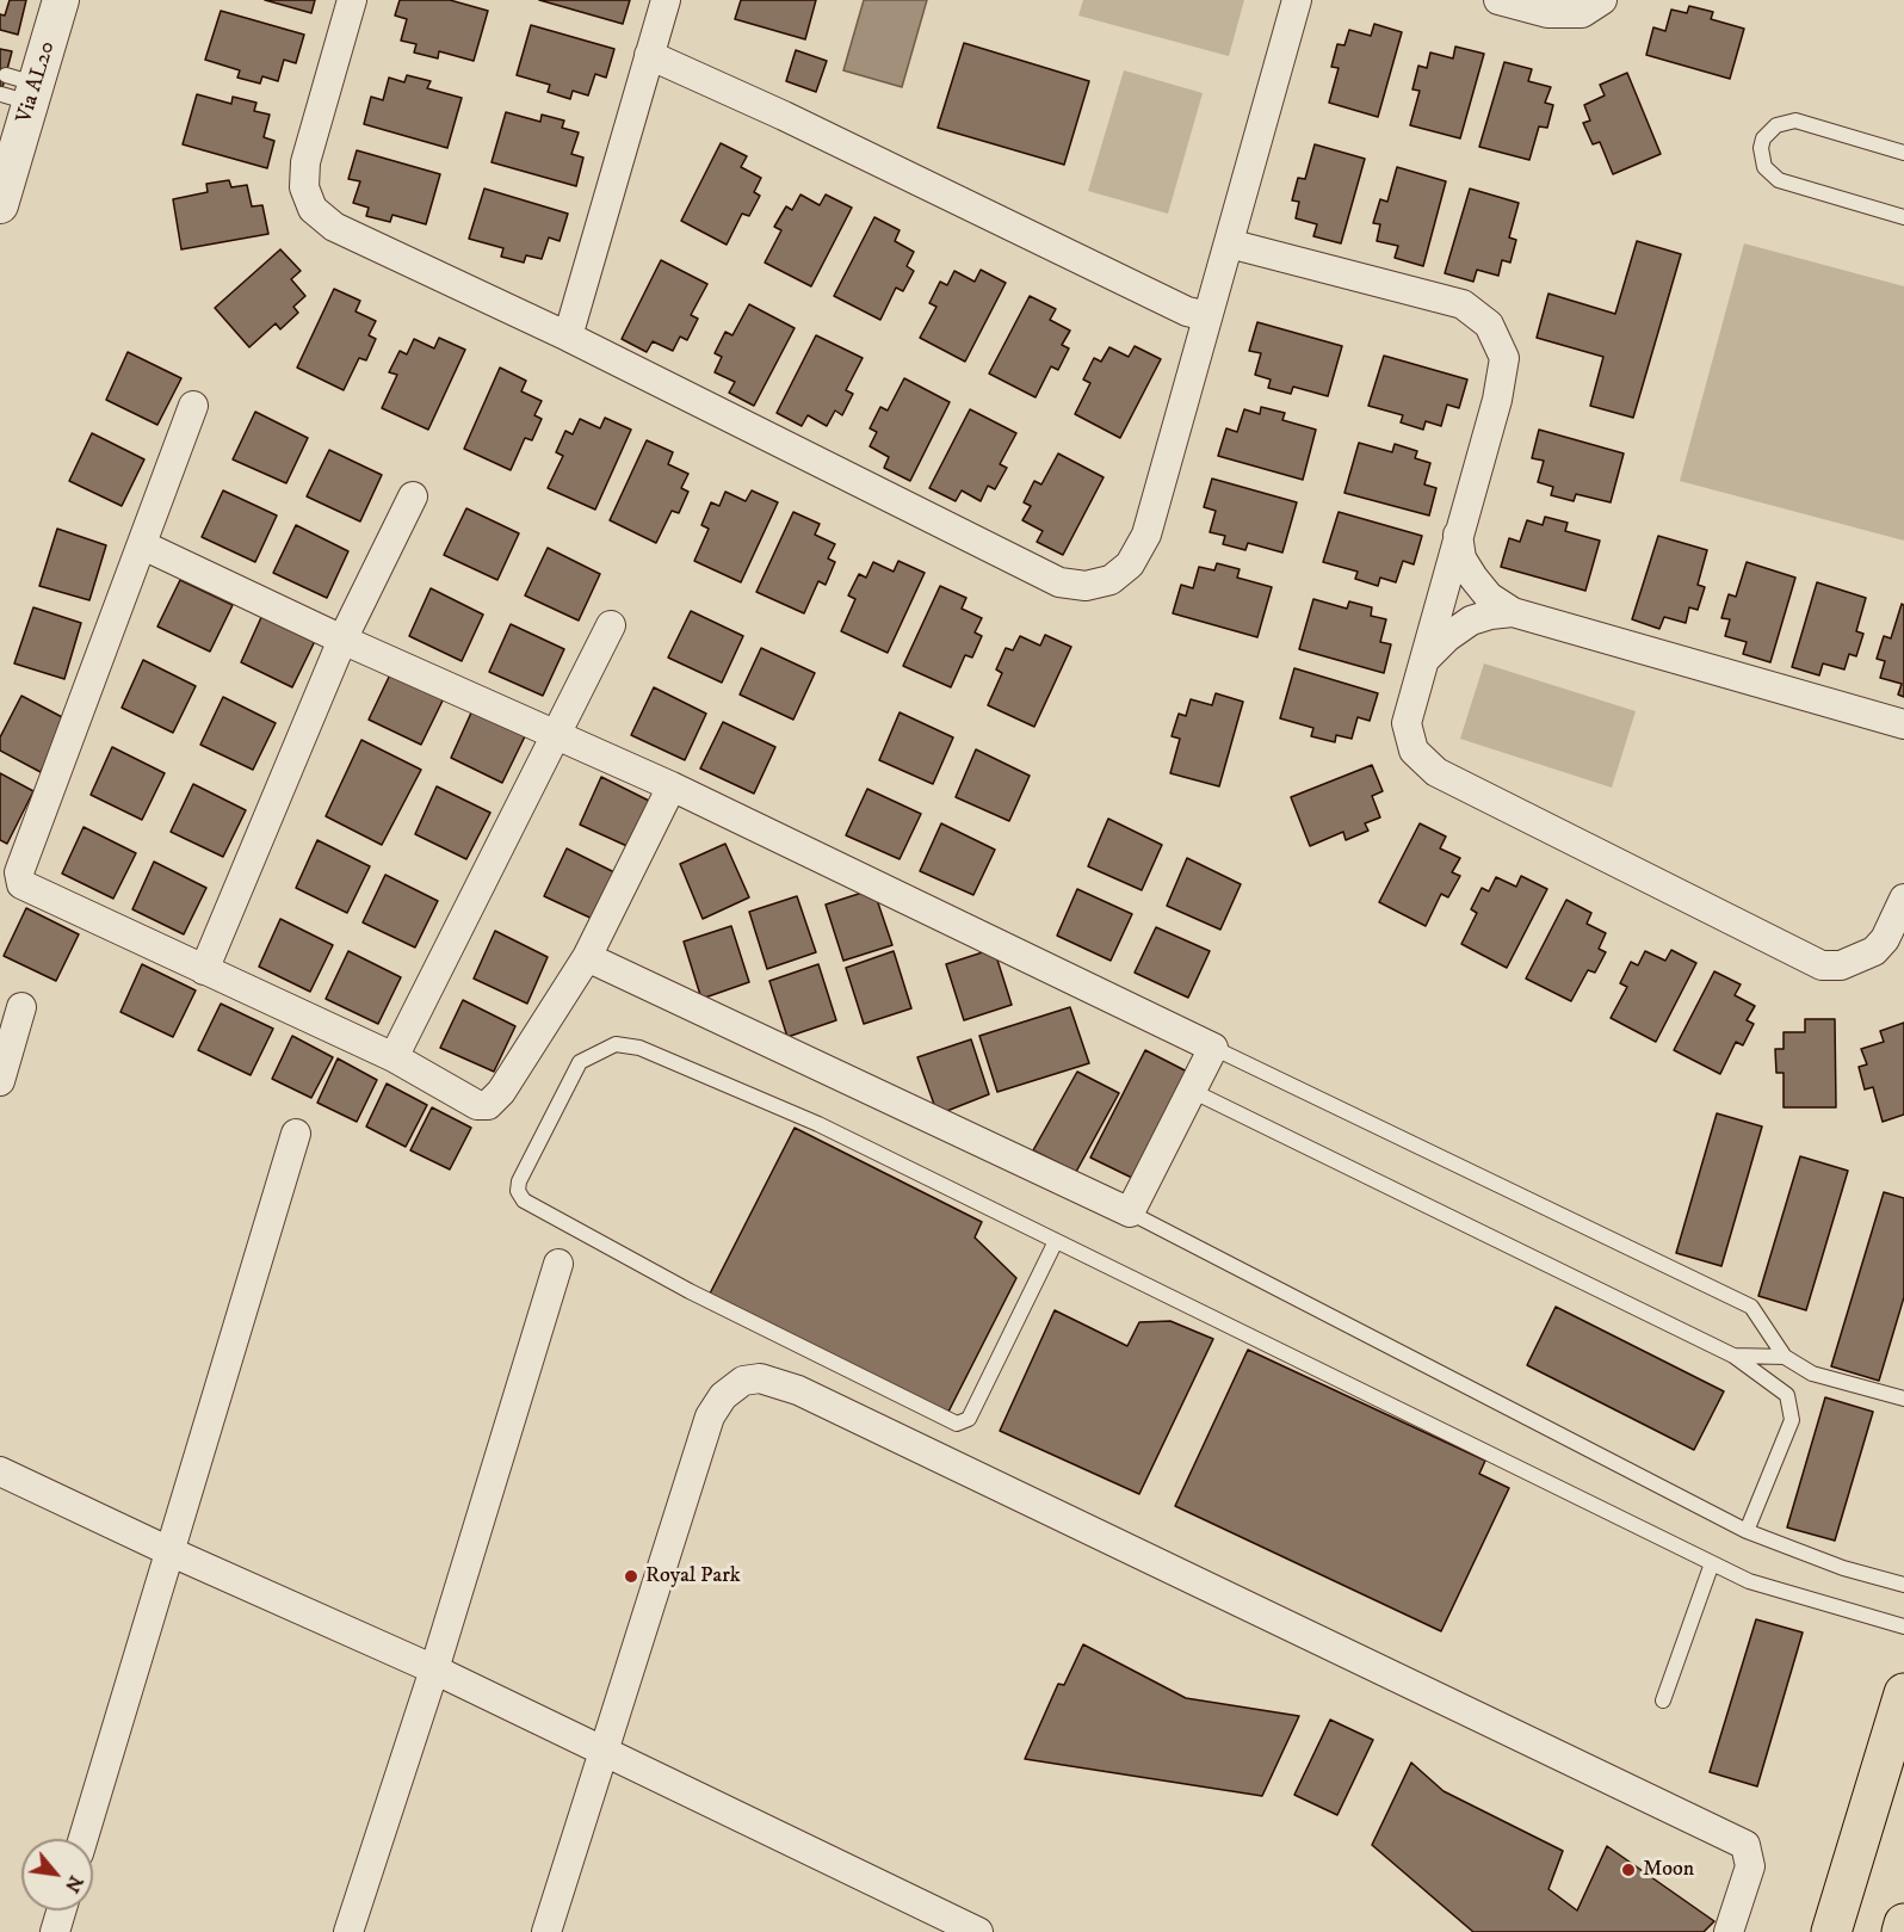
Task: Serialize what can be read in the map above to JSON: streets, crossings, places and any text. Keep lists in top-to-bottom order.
{
  "streets": {
    "street": ["Via AL20"]
  },
  "places": ["Royal Park", "Moon"],
  "north": "bottom right"
}
